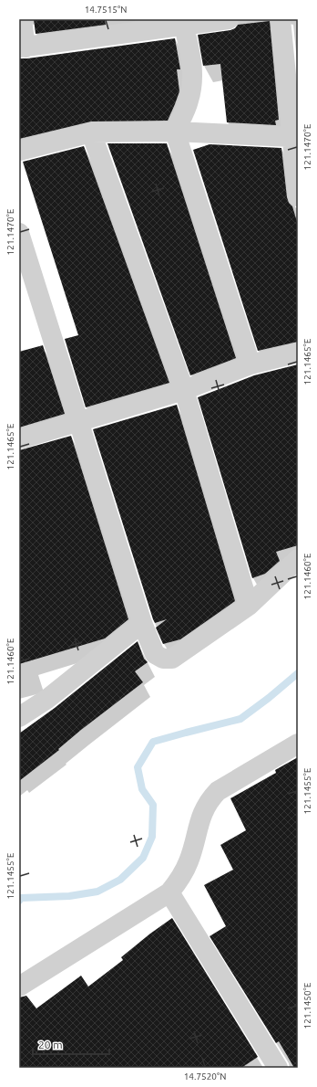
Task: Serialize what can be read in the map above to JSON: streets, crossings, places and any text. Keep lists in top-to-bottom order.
{
  "scale_bar": "20 m",
  "coordinates": [
    "14.7515°N",
    "121.1470°E",
    "121.1465°E",
    "121.1460°E",
    "121.1455°E",
    "121.1450°E",
    "14.7520°N"
  ]
}
